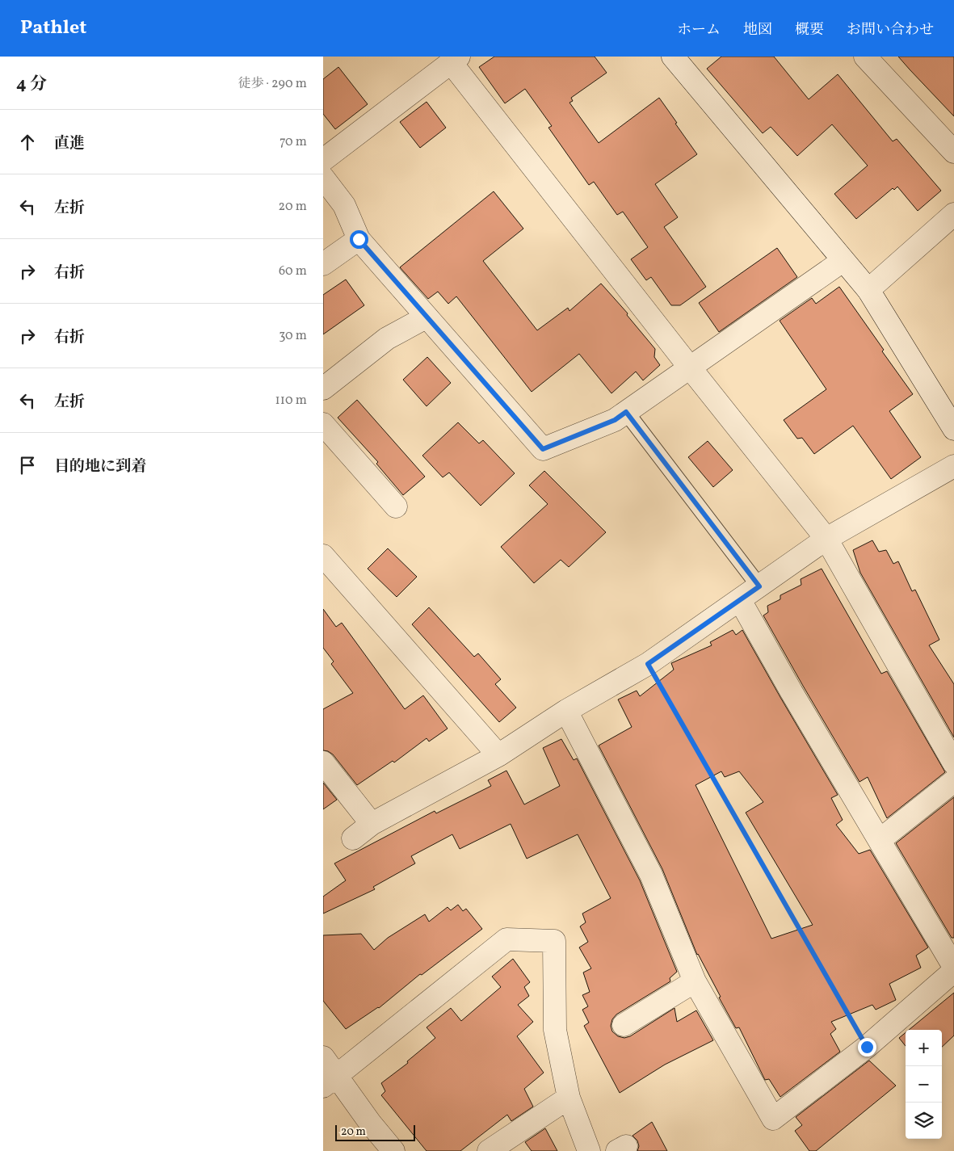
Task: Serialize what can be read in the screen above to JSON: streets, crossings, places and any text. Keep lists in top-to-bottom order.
{
  "scale_bar": "20 m",
  "page": {
    "header": "Pathlet",
    "nav": [
      "ホーム",
      "地図",
      "概要",
      "お問い合わせ"
    ],
    "heading": ["4 分", "徒歩 · 290 m"],
    "list": [
      ["直進", "70 m"],
      ["左折", "20 m"],
      ["右折", "60 m"],
      ["右折", "30 m"],
      ["左折", "110 m"],
      "目的地に到着"
    ],
    "map_buttons": ["+", "−"],
    "scale": "20 m"
  }
}
